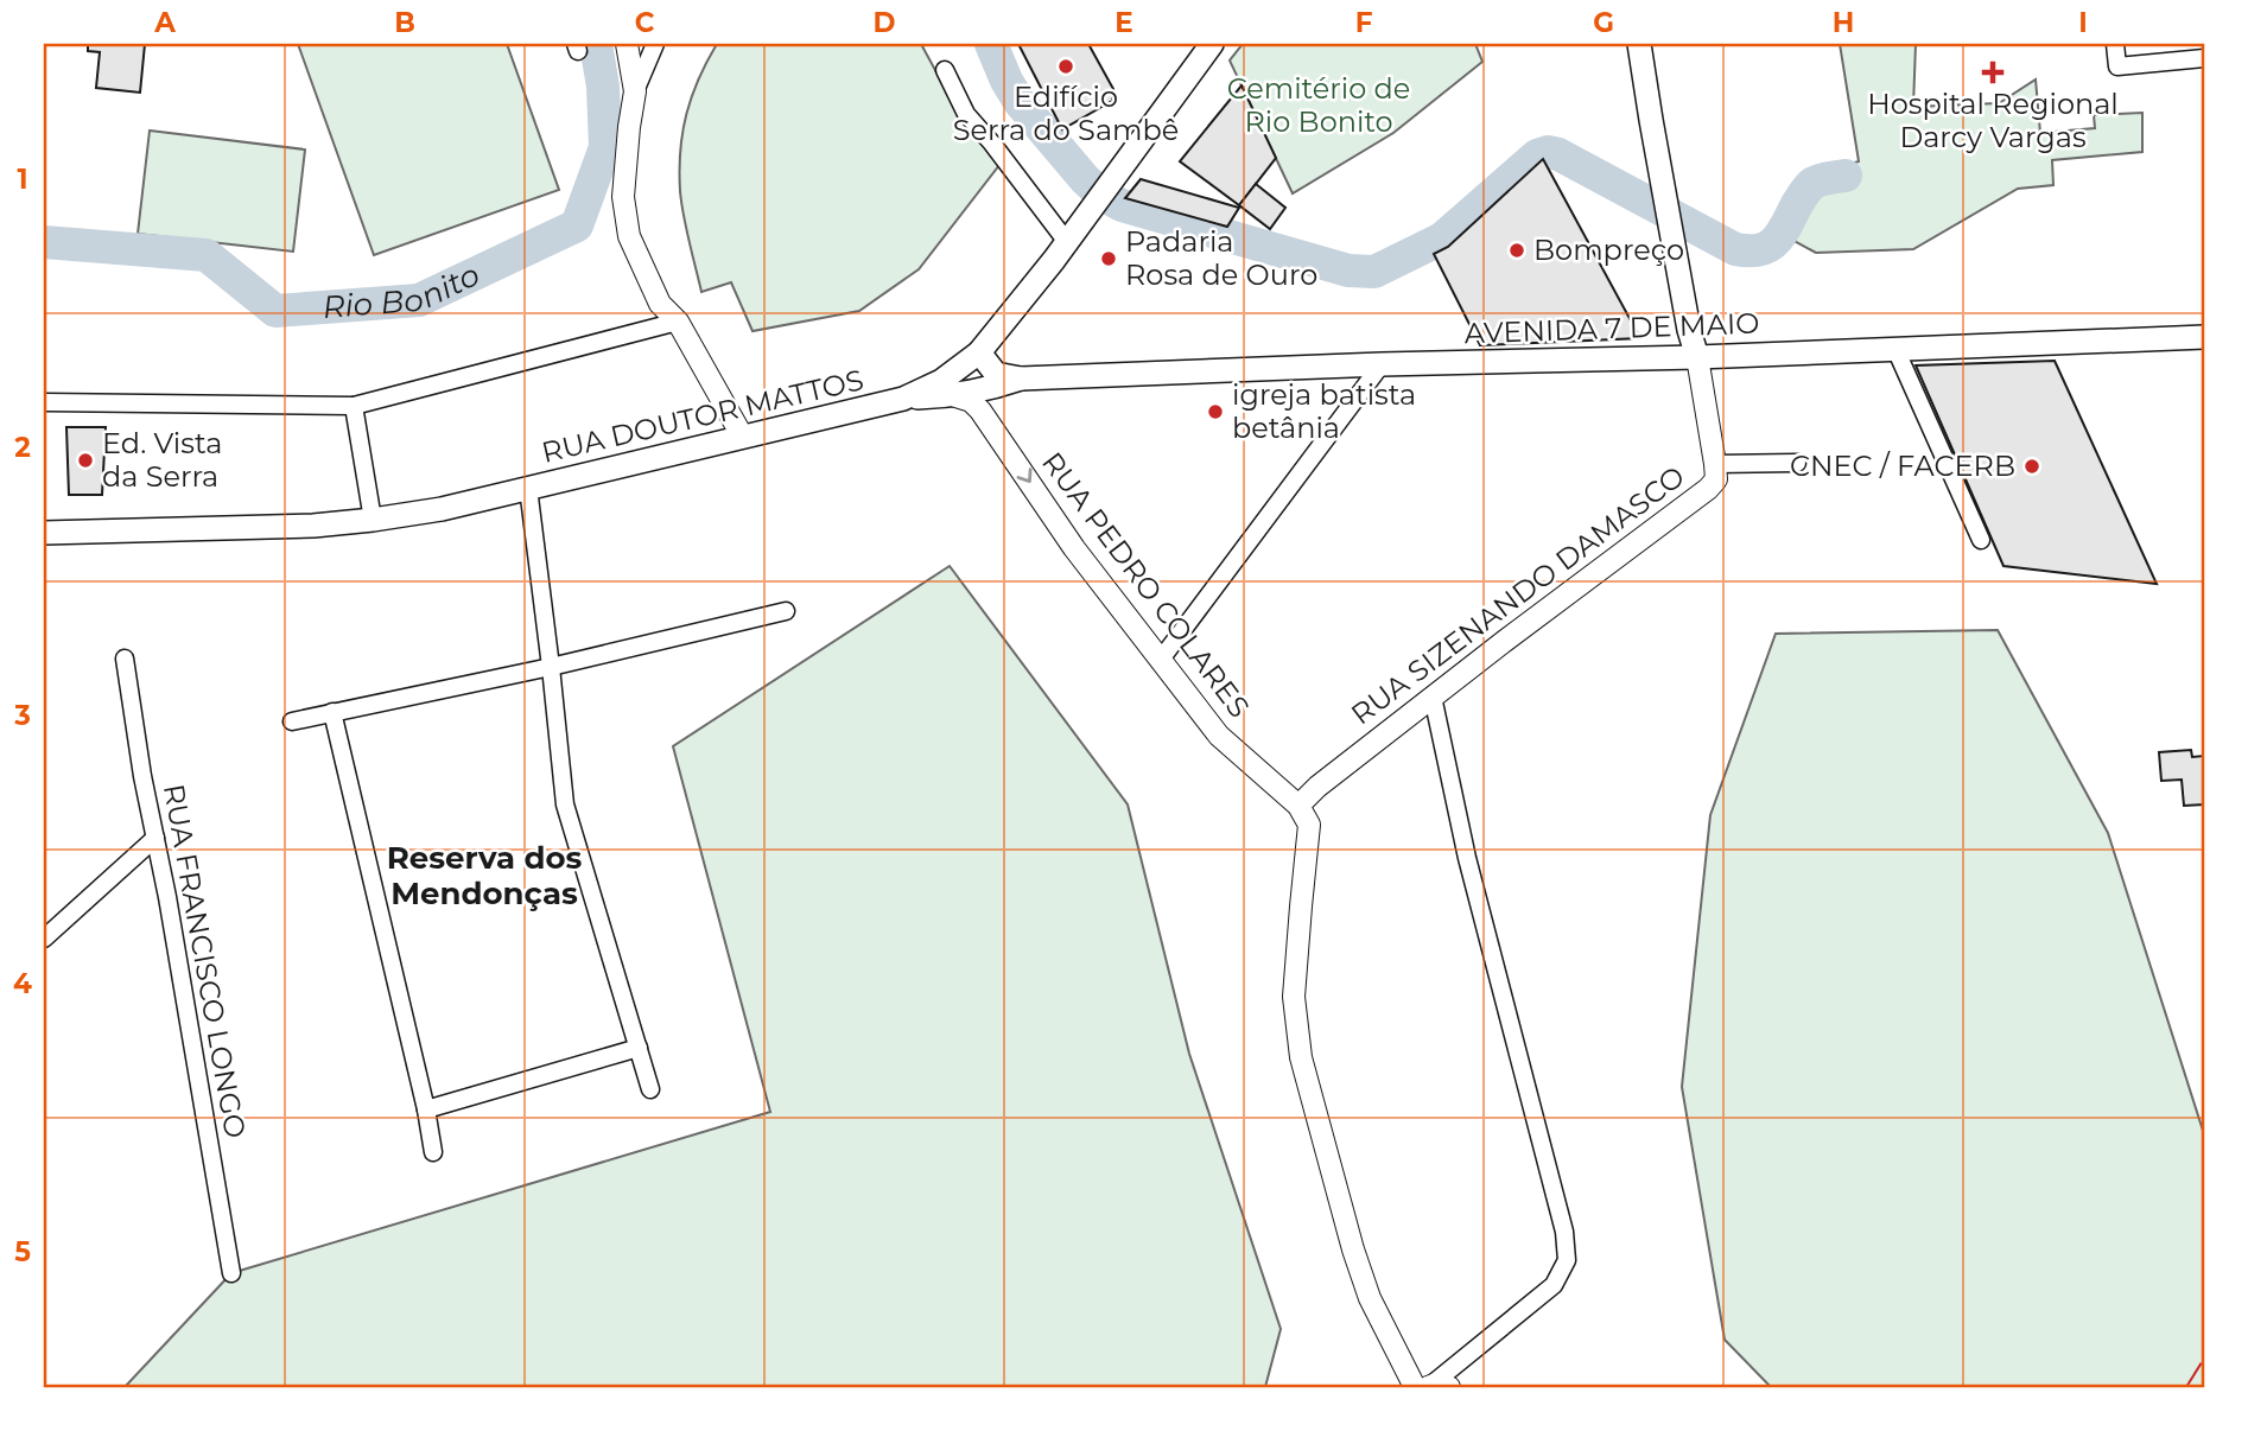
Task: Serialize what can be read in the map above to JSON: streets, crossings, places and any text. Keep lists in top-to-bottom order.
{
  "streets": {
    "main road": ["AVENIDA 7 DE MAIO", "RUA DOUTOR MATTOS"],
    "street": ["RUA PEDRO COLARES", "RUA SIZENANDO DAMASCO", "RUA FRANCISCO LONGO"]
  },
  "crossings": [
    ["AVENIDA 7 DE MAIO", "RUA DOUTOR MATTOS"],
    ["AVENIDA 7 DE MAIO", "RUA PEDRO COLARES"],
    ["AVENIDA 7 DE MAIO", "RUA SIZENANDO DAMASCO"],
    ["RUA PEDRO COLARES", "RUA SIZENANDO DAMASCO"]
  ],
  "one_way": ["RUA PEDRO COLARES"],
  "districts": ["Reserva dos Mendonças"],
  "water": ["Rio Bonito"],
  "parks": ["Cemitério de Rio Bonito"],
  "places": {
    "other": [
      "Edifício Serra do Sambê",
      "Bompreço",
      "Padaria Rosa de Ouro",
      "igreja batista betânia",
      "Ed. Vista da Serra",
      "CNEC / FACERB"
    ],
    "health": ["Hospital Regional Darcy Vargas"]
  },
  "grid": {
    "columns": [
      "A",
      "B",
      "C",
      "D",
      "E",
      "F",
      "G",
      "H",
      "I"
    ],
    "rows": [
      "1",
      "2",
      "3",
      "4",
      "5"
    ]
  }
}
